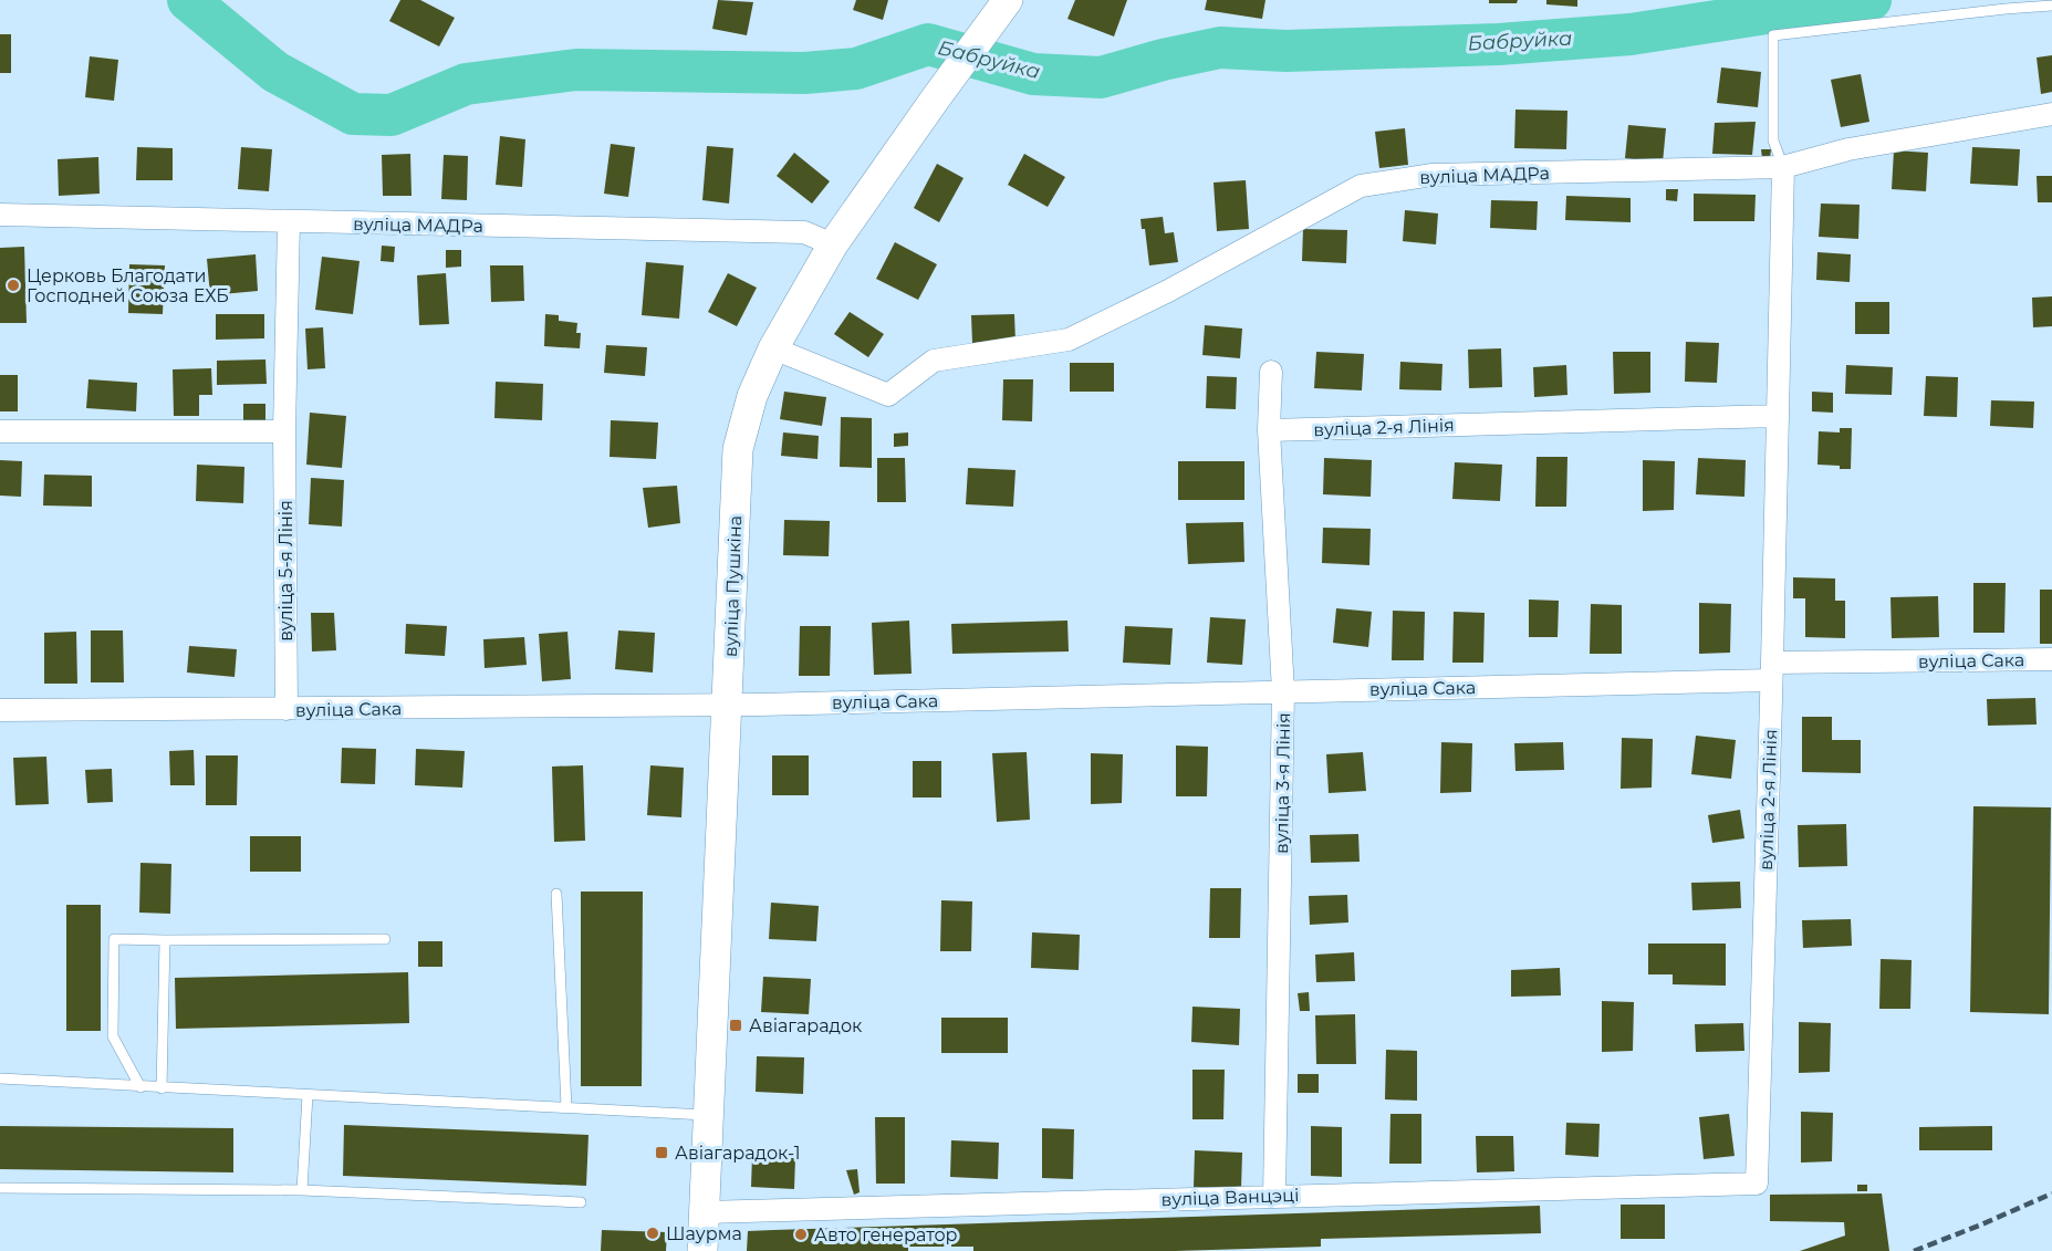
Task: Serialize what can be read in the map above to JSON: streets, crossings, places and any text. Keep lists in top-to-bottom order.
{
  "streets": {
    "main road": ["вуліца Пушкіна"],
    "street": [
      "вуліца МАДРа",
      "вуліца 2-я Лінія",
      "вуліца 5-я Лінія",
      "вуліца Сака",
      "вуліца 3-я Лінія",
      "вуліца Ванцэці"
    ]
  },
  "crossings": [
    ["вуліца МАДРа", "вуліца 2-я Лінія"],
    ["вуліца МАДРа", "вуліца 5-я Лінія"],
    ["вуліца МАДРа", "вуліца Пушкіна"],
    ["вуліца 2-я Лінія", "вуліца Сака"],
    ["вуліца 2-я Лінія", "вуліца 3-я Лінія"],
    ["вуліца 2-я Лінія", "вуліца Ванцэці"],
    ["вуліца 5-я Лінія", "вуліца Сака"],
    ["вуліца Пушкіна", "вуліца Сака"],
    ["вуліца Пушкіна", "вуліца Ванцэці"],
    ["вуліца Сака", "вуліца 3-я Лінія"],
    ["вуліца 3-я Лінія", "вуліца Ванцэці"]
  ],
  "water": ["Бабруйка"],
  "places": {
    "other": ["Церковь Благодати Господней Союза ЕХБ", "Шаурма", "Авто генератор"],
    "transit": ["Авіагарадок", "Авіагарадок-1"]
  }
}
